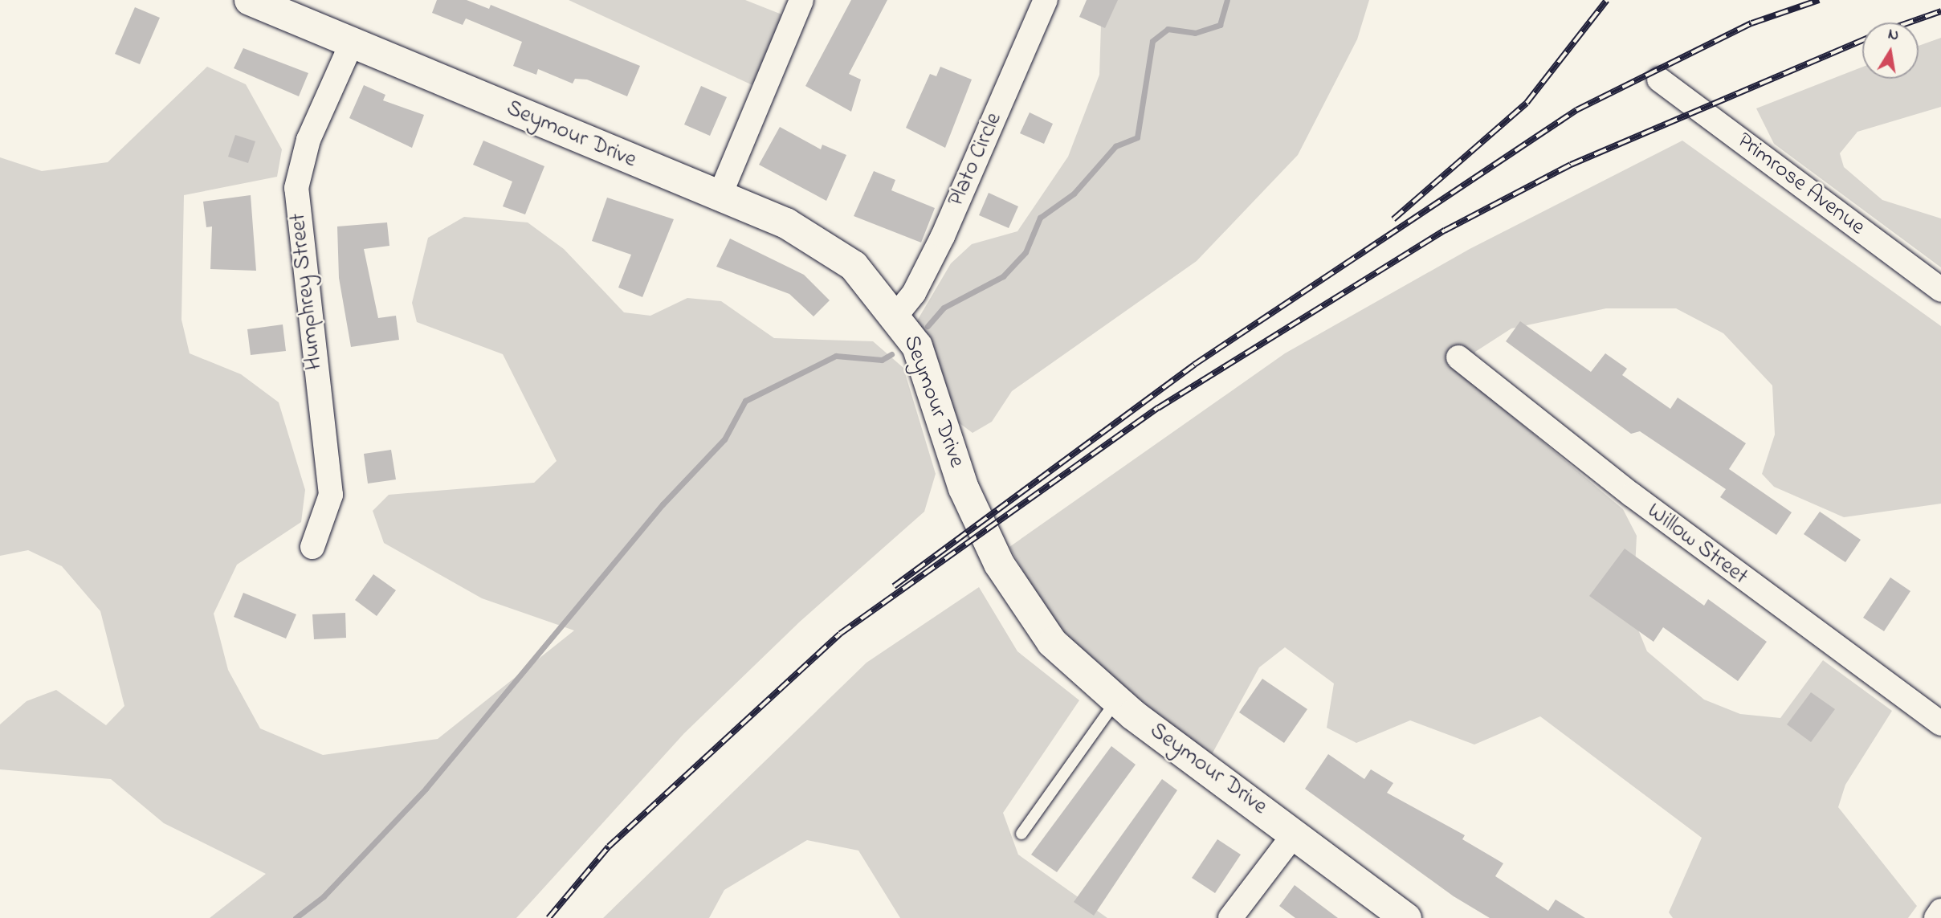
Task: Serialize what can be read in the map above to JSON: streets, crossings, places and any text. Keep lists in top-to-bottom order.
{
  "streets": {
    "street": [
      "Seymour Drive",
      "Plato Circle",
      "Primrose Avenue",
      "Humphrey Street",
      "Willow Street"
    ]
  },
  "crossings": [
    ["Seymour Drive", "Plato Circle"],
    ["Seymour Drive", "Humphrey Street"]
  ],
  "north": "top"
}
